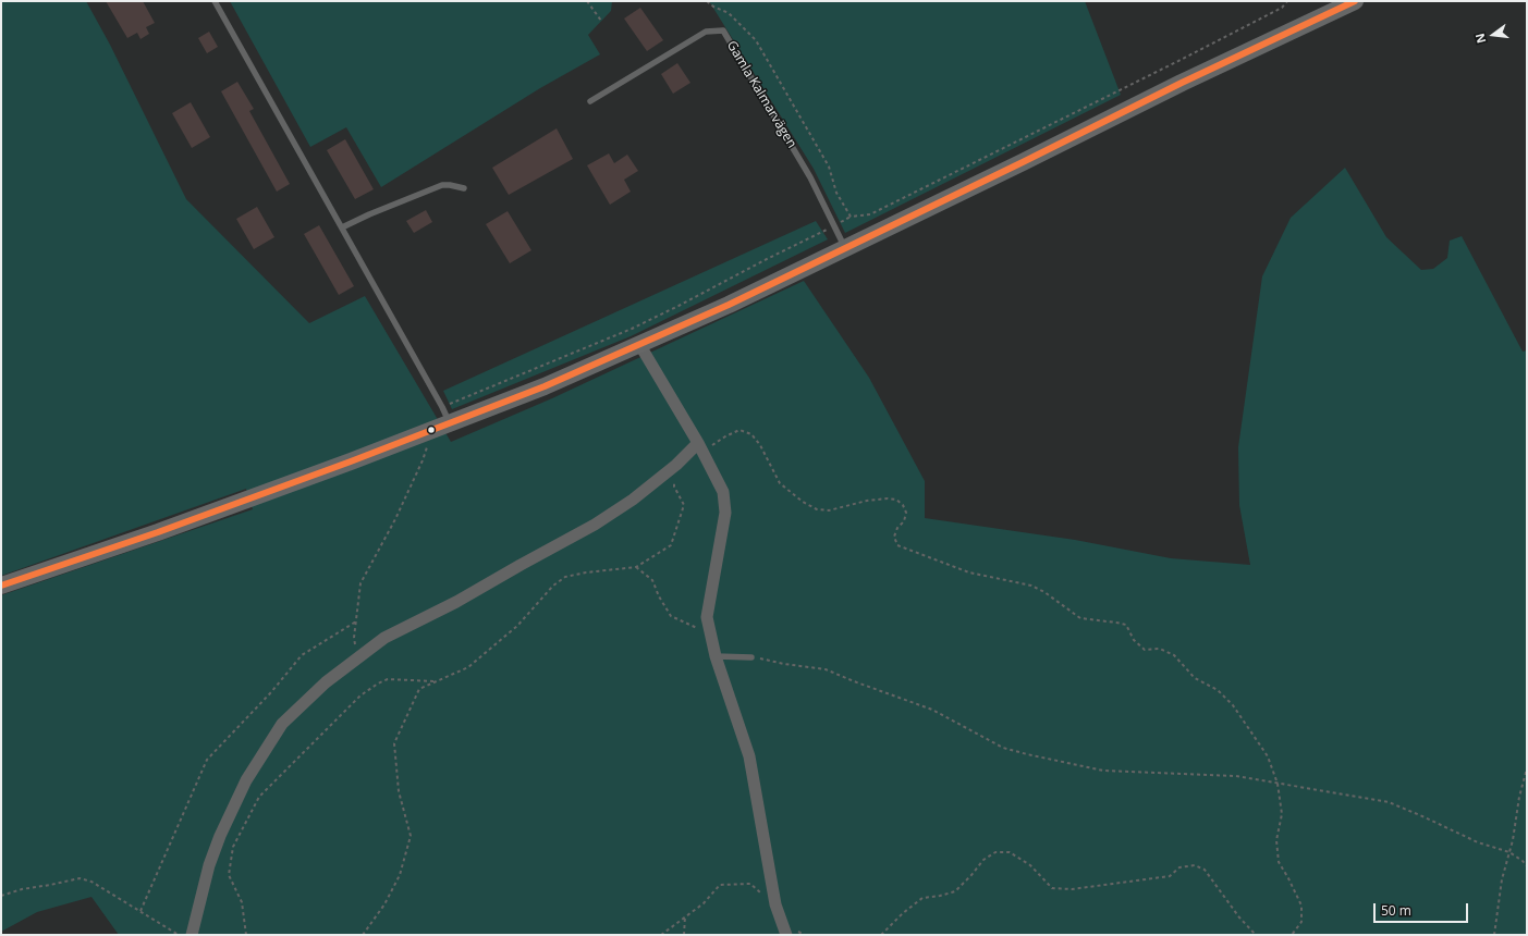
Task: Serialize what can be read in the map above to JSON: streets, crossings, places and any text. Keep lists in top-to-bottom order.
{
  "streets": {
    "lane": ["Gamla Kalmarvägen"]
  },
  "scale_bar": "50 m",
  "north": "left"
}
